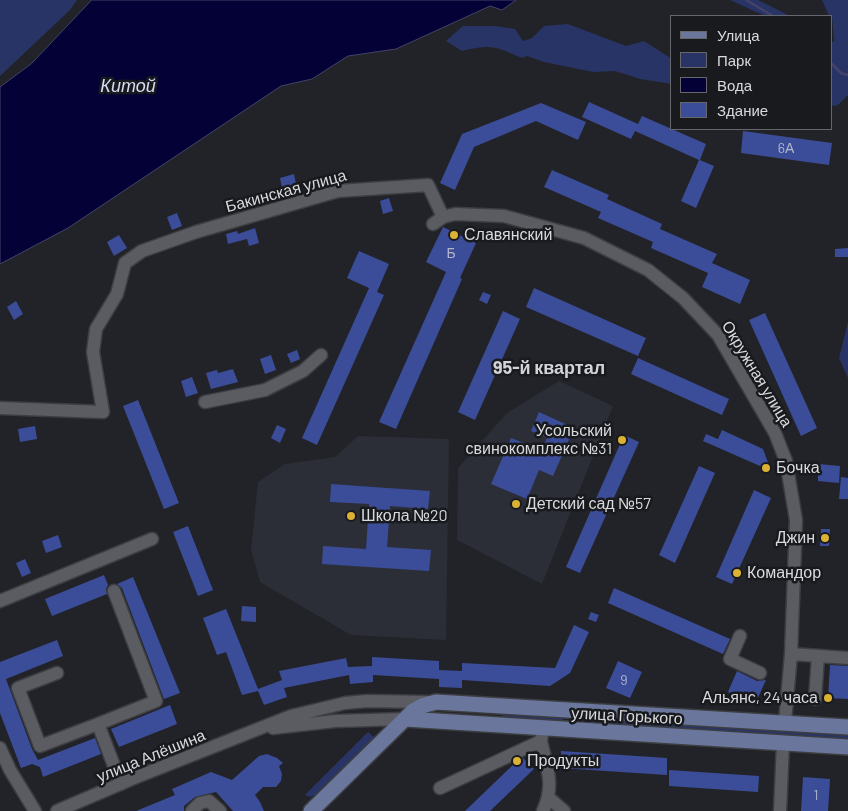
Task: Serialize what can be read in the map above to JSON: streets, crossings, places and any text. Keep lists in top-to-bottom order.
{
  "streets": {
    "main road": ["улица Горького"],
    "street": ["Бакинская улица", "Окружная улица", "улица Алёшина"]
  },
  "crossings": [
    ["Бакинская улица", "Окружная улица"],
    ["Окружная улица", "улица Горького"],
    ["улица Горького", "улица Алёшина"]
  ],
  "districts": ["95-й квартал"],
  "water": ["Китой"],
  "places": [
    "Славянский",
    "Усольский свинокомплекс №31",
    "Бочка",
    "Детский сад №57",
    "Школа №20",
    "Джин",
    "Командор",
    "Альянс, 24 часа",
    "Продукты"
  ],
  "house_numbers": [
    "6А",
    "Б",
    "9",
    "1"
  ],
  "legend": [
    "Улица",
    "Парк",
    "Вода",
    "Здание"
  ]
}
